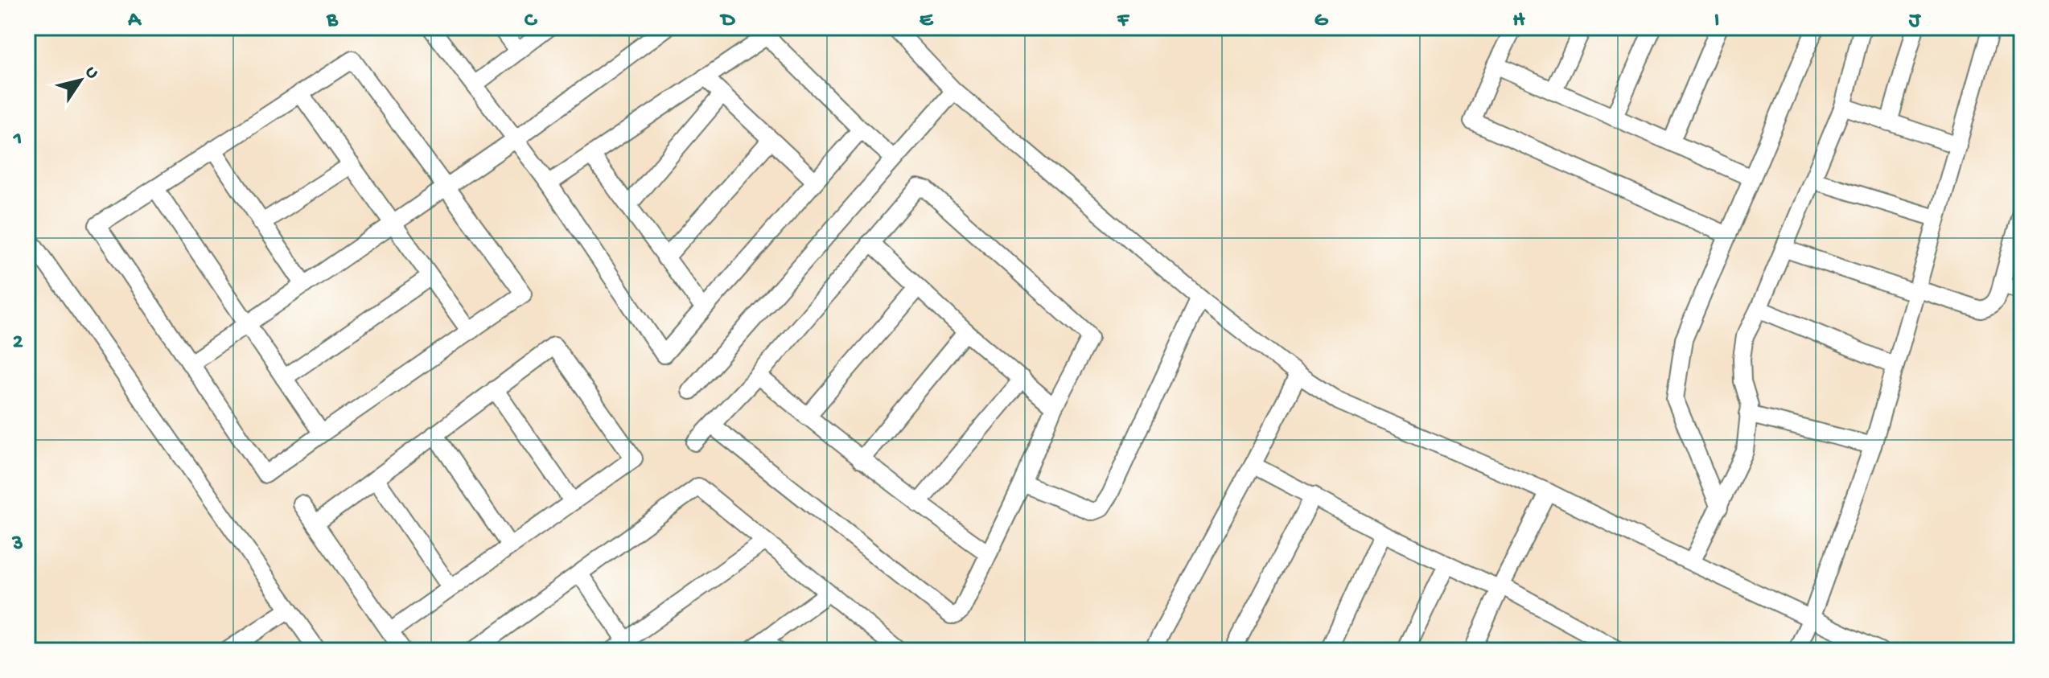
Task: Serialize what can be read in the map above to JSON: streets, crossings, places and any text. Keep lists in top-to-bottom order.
{
  "north": "top right",
  "grid": {
    "columns": [
      "A",
      "B",
      "C",
      "D",
      "E",
      "F",
      "G",
      "H",
      "I",
      "J"
    ],
    "rows": ["1", "2", "3"]
  }
}
